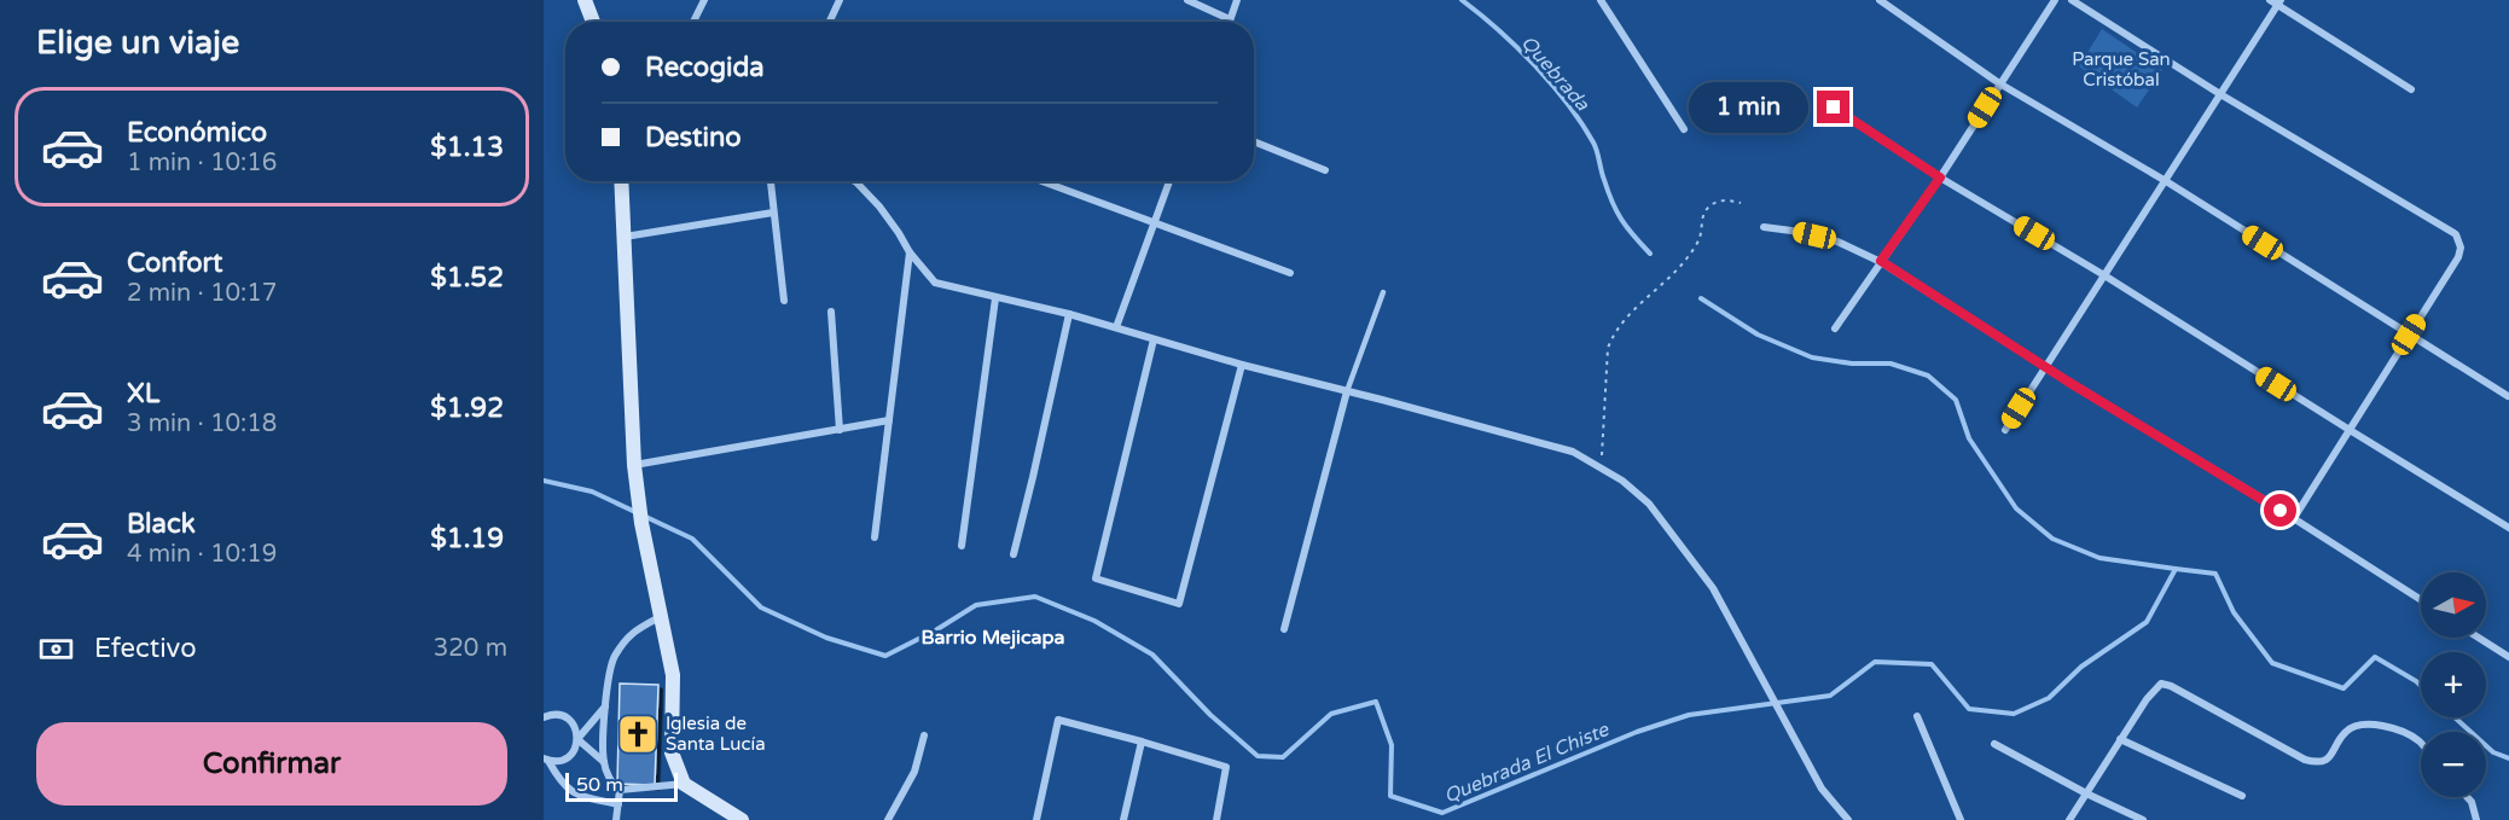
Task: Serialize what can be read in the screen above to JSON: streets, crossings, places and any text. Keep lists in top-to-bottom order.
{
  "districts": ["Barrio Mejicapa"],
  "water": ["Quebrada", "Quebrada El Chiste"],
  "parks": ["Parque San Cristóbal"],
  "places": {
    "church": ["Iglesia de Santa Lucía"]
  },
  "scale_bar": "50 m",
  "north": "right",
  "page": {
    "heading": "Elige un viaje",
    "banner": ["Recogida", "Destino"],
    "bubble": "1 min",
    "list": [
      {
        "name": "Económico",
        "note": "1 min · 10:16",
        "value": "$1.13"
      },
      {
        "name": "Confort",
        "note": "2 min · 10:17",
        "value": "$1.52"
      },
      {
        "name": "XL",
        "note": "3 min · 10:18",
        "value": "$1.92"
      },
      {
        "name": "Black",
        "note": "4 min · 10:19",
        "value": "$1.19"
      }
    ],
    "map_buttons": ["+", "−"],
    "pay": ["Efectivo", "320 m"],
    "buttons": "Confirmar",
    "scale": "50 m"
  }
}
